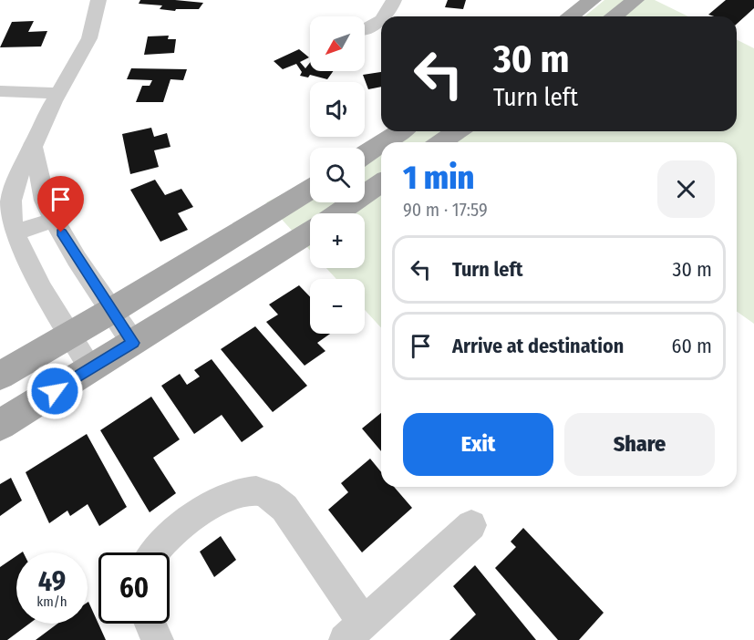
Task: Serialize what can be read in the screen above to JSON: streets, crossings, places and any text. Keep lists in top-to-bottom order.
{
  "north": "bottom left",
  "page": {
    "map_buttons": ["+", "−"],
    "turn": ["30 m", "Turn left"],
    "heading": ["1 min", "90 m · 17:59"],
    "list": [
      {
        "name": "Turn left",
        "value": "30 m"
      },
      {
        "name": "Arrive at destination",
        "value": "60 m"
      }
    ],
    "buttons": ["Exit", "Share"],
    "speed": "49 km/h",
    "limit": "60"
  }
}
